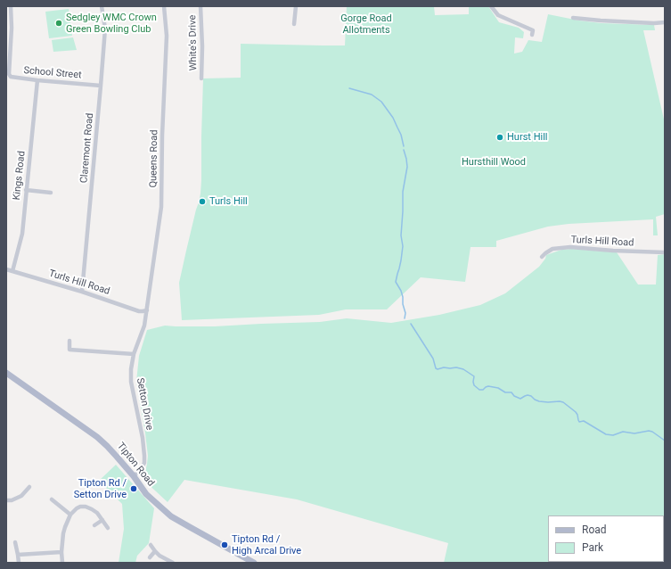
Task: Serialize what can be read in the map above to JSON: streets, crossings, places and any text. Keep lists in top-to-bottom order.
{
  "streets": {
    "main road": ["Tipton Road"],
    "street": [
      "White's Drive",
      "School Street",
      "Claremont Road",
      "Queens Road",
      "Kings Road",
      "Turls Hill Road",
      "Setton Drive"
    ]
  },
  "crossings": [
    ["School Street", "Claremont Road"],
    ["School Street", "Kings Road"],
    ["Claremont Road", "Turls Hill Road"],
    ["Queens Road", "Turls Hill Road"],
    ["Queens Road", "Setton Drive"],
    ["Kings Road", "Turls Hill Road"],
    ["Turls Hill Road", "Setton Drive"],
    ["Setton Drive", "Tipton Road"]
  ],
  "parks": ["Gorge Road Allotments", "Hursthill Wood"],
  "places": [
    "Sedgley WMC Crown Green Bowling Club",
    "Hurst Hill",
    "Turls Hill",
    "Tipton Rd / Setton Drive",
    "Tipton Rd / High Arcal Drive"
  ],
  "legend": ["Road", "Park"]
}
